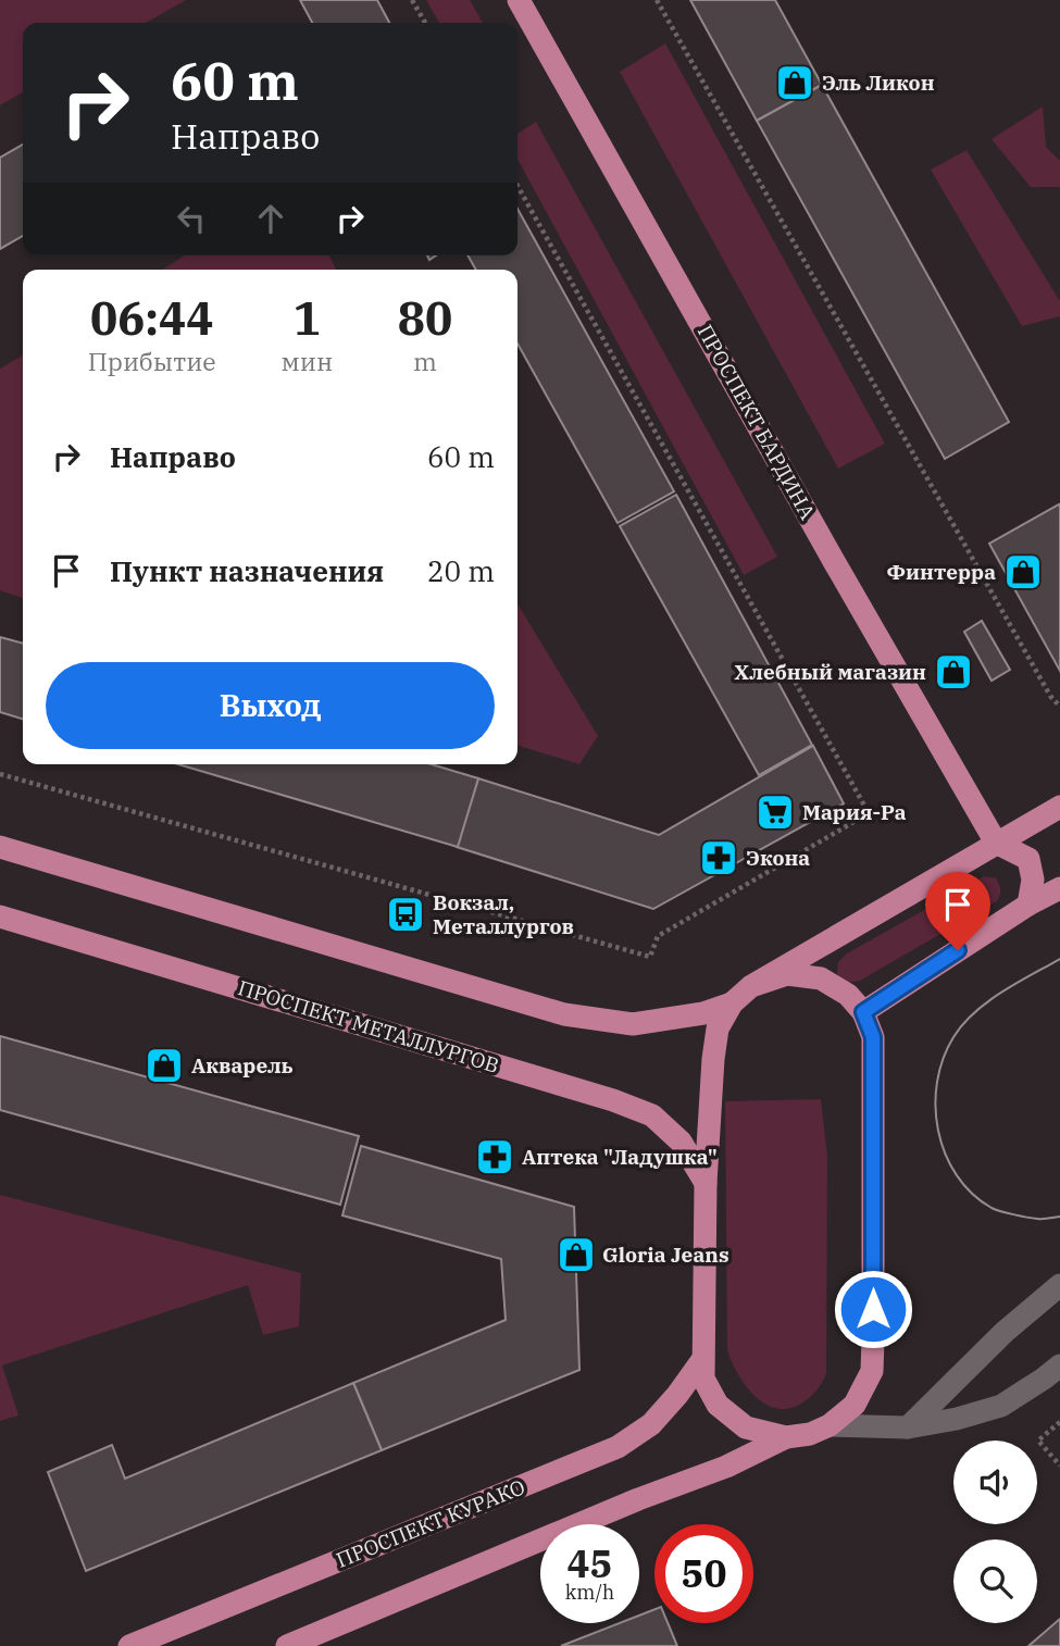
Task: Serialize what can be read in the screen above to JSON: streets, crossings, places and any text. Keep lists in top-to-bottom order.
{
  "streets": {
    "main road": ["ПРОСПЕКТ БАРДИНА", "ПРОСПЕКТ МЕТАЛЛУРГОВ", "ПРОСПЕКТ КУРАКО"]
  },
  "places": {
    "shop": [
      "Эль Ликон",
      "Финтерра",
      "Хлебный магазин",
      "Акварель",
      "Gloria Jeans"
    ],
    "supermarket": ["Мария-Ра"],
    "pharmacy": ["Экона", "Аптека \"Ладушка\""],
    "bus stop": ["Вокзал, Металлургов"]
  },
  "page": {
    "turn": ["60 m", "Направо"],
    "eta": [
      "06:44",
      "Прибытие",
      "1",
      "мин",
      "80",
      "m"
    ],
    "list": [
      {
        "name": "Направо",
        "value": "60 m"
      },
      {
        "name": "Пункт назначения",
        "value": "20 m"
      }
    ],
    "buttons": "Выход",
    "speed": "45 km/h",
    "limit": "50"
  }
}
